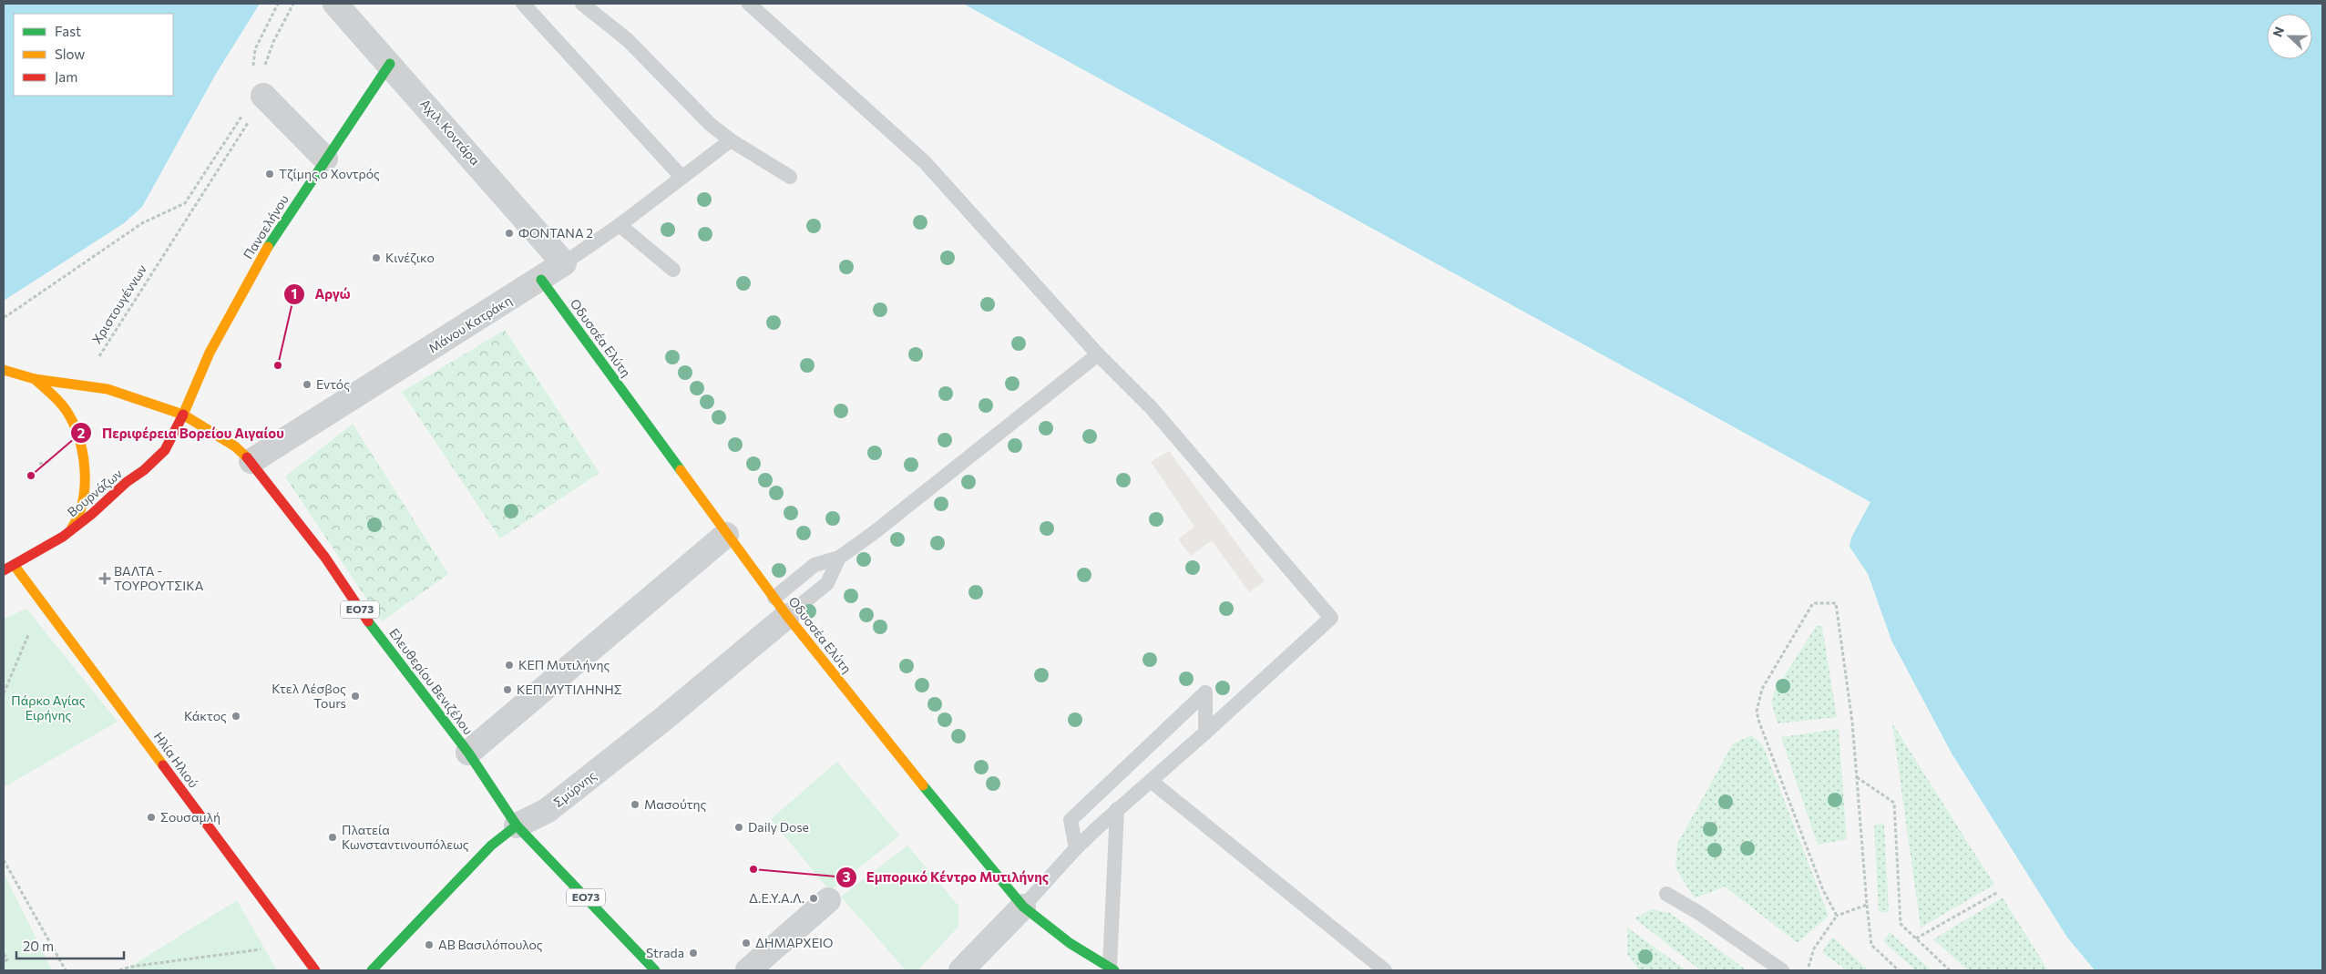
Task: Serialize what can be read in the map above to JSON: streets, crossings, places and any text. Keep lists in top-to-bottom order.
{
  "streets": {
    "street": [
      "Αχιλ. Κοντάρα",
      "Πανσελήνου",
      "Μάνου Κατράκη",
      "Οδυσσέα Ελύτη",
      "Βουρνάζων",
      "ΕΟ73",
      "Ελευθερίου Βενιζέλου",
      "Ηλία Ηλιού",
      "Σμύρνης"
    ],
    "path": ["Χριστουγέννων"]
  },
  "crossings": [
    ["Αχιλ. Κοντάρα", "Πανσελήνου"],
    ["Αχιλ. Κοντάρα", "Μάνου Κατράκη"],
    ["Πανσελήνου", "Βουρνάζων"],
    ["Πανσελήνου", "ΕΟ73"],
    ["Πανσελήνου", "Ελευθερίου Βενιζέλου"],
    ["Μάνου Κατράκη", "Οδυσσέα Ελύτη"],
    ["Μάνου Κατράκη", "Ελευθερίου Βενιζέλου"],
    ["Οδυσσέα Ελύτη", "Σμύρνης"],
    ["Βουρνάζων", "ΕΟ73"],
    ["Βουρνάζων", "Ελευθερίου Βενιζέλου"],
    ["Βουρνάζων", "Ηλία Ηλιού"],
    ["ΕΟ73", "Ελευθερίου Βενιζέλου"],
    ["Ελευθερίου Βενιζέλου", "Σμύρνης"]
  ],
  "parks": ["Πάρκο Αγίας Ειρήνης"],
  "places": {
    "other": [
      "Τζίμης ο Χοντρός",
      "ΦΟΝΤΑΝΑ 2",
      "Κινέζικο",
      "Αργώ",
      "Εντός",
      "Περιφέρεια Βορείου Αιγαίου",
      "ΚΕΠ Μυτιλήνης",
      "ΚΕΠ ΜΥΤΙΛΗΝΗΣ",
      "Κτελ Λέσβος Tours",
      "Κάκτος",
      "Μασούτης",
      "Σουσαμλή",
      "Daily Dose",
      "Πλατεία Κωνσταντινουπόλεως",
      "Εμπορικό Κέντρο Μυτιλήνης",
      "Δ.Ε.Υ.Α.Λ.",
      "ΔΗΜΑΡΧΕΙΟ",
      "ΑΒ Βασιλόπουλος",
      "Strada"
    ],
    "health": ["ΒΑΛΤΑ - ΤΟΥΡΟΥΤΣΙΚΑ"]
  },
  "legend": ["Fast", "Slow", "Jam"],
  "scale_bar": "20 m",
  "north": "left"
}
